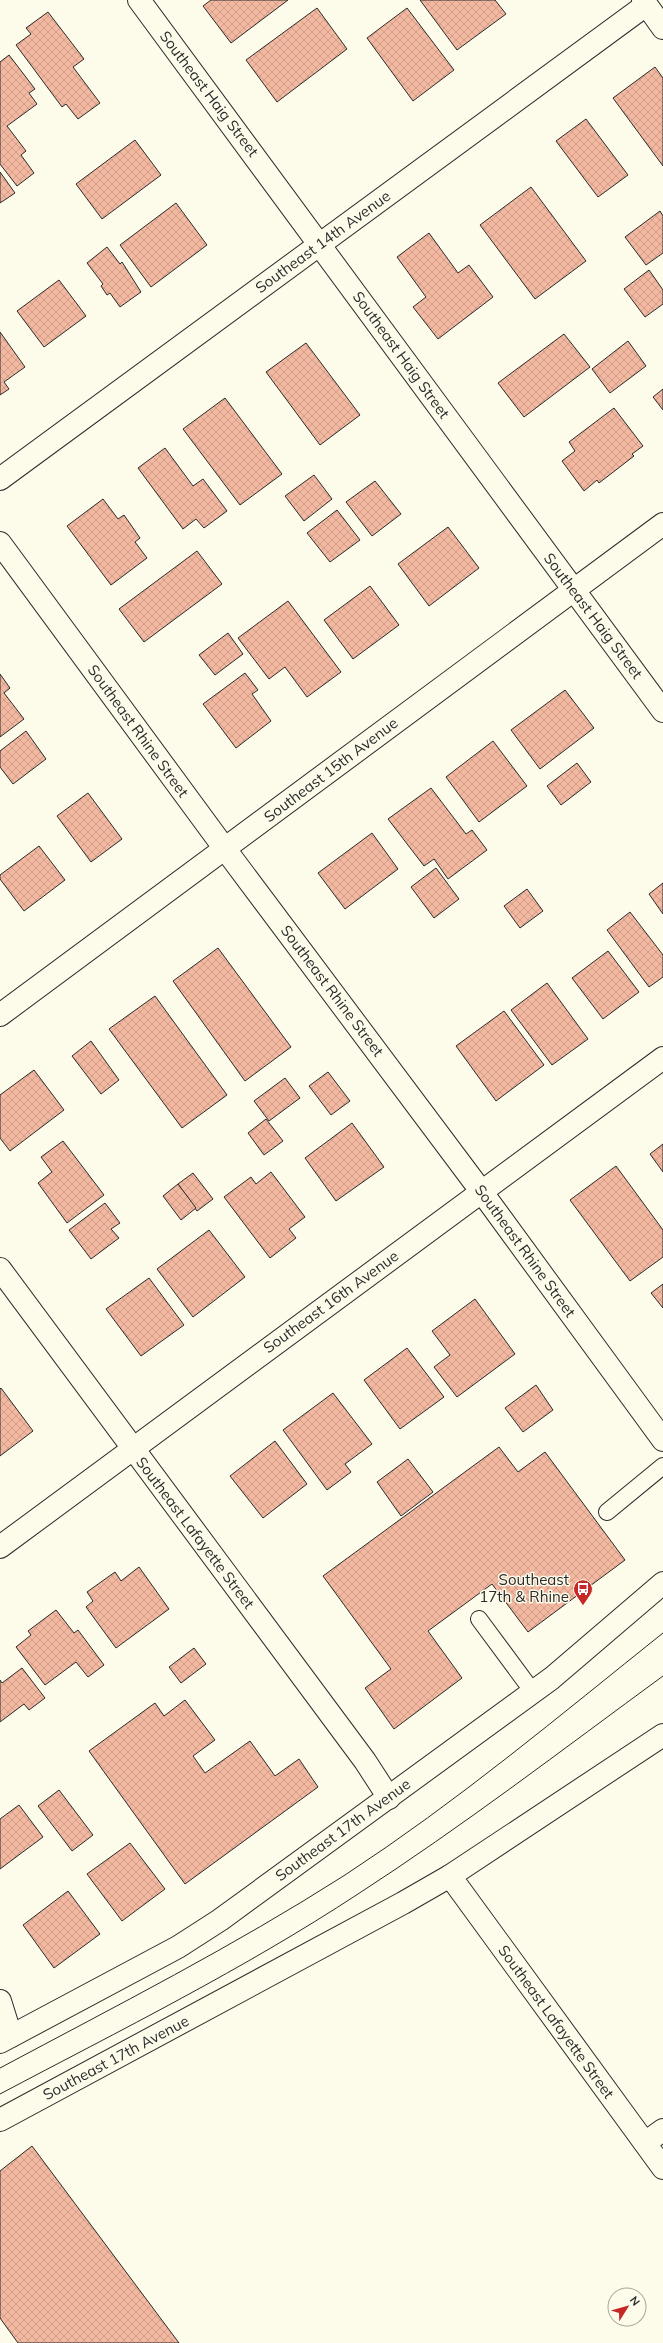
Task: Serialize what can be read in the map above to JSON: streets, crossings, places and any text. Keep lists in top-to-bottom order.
{
  "streets": {
    "street": [
      "Southeast Haig Street",
      "Southeast 14th Avenue",
      "Southeast Rhine Street",
      "Southeast 15th Avenue",
      "Southeast 16th Avenue",
      "Southeast Lafayette Street",
      "Southeast 17th Avenue"
    ]
  },
  "crossings": [
    ["Southeast Haig Street", "Southeast 14th Avenue"],
    ["Southeast Haig Street", "Southeast 15th Avenue"],
    ["Southeast Rhine Street", "Southeast 15th Avenue"],
    ["Southeast Rhine Street", "Southeast 16th Avenue"],
    ["Southeast 16th Avenue", "Southeast Lafayette Street"],
    ["Southeast Lafayette Street", "Southeast 17th Avenue"]
  ],
  "places": {
    "bus stop": ["Southeast 17th & Rhine"]
  },
  "north": "top right"
}
